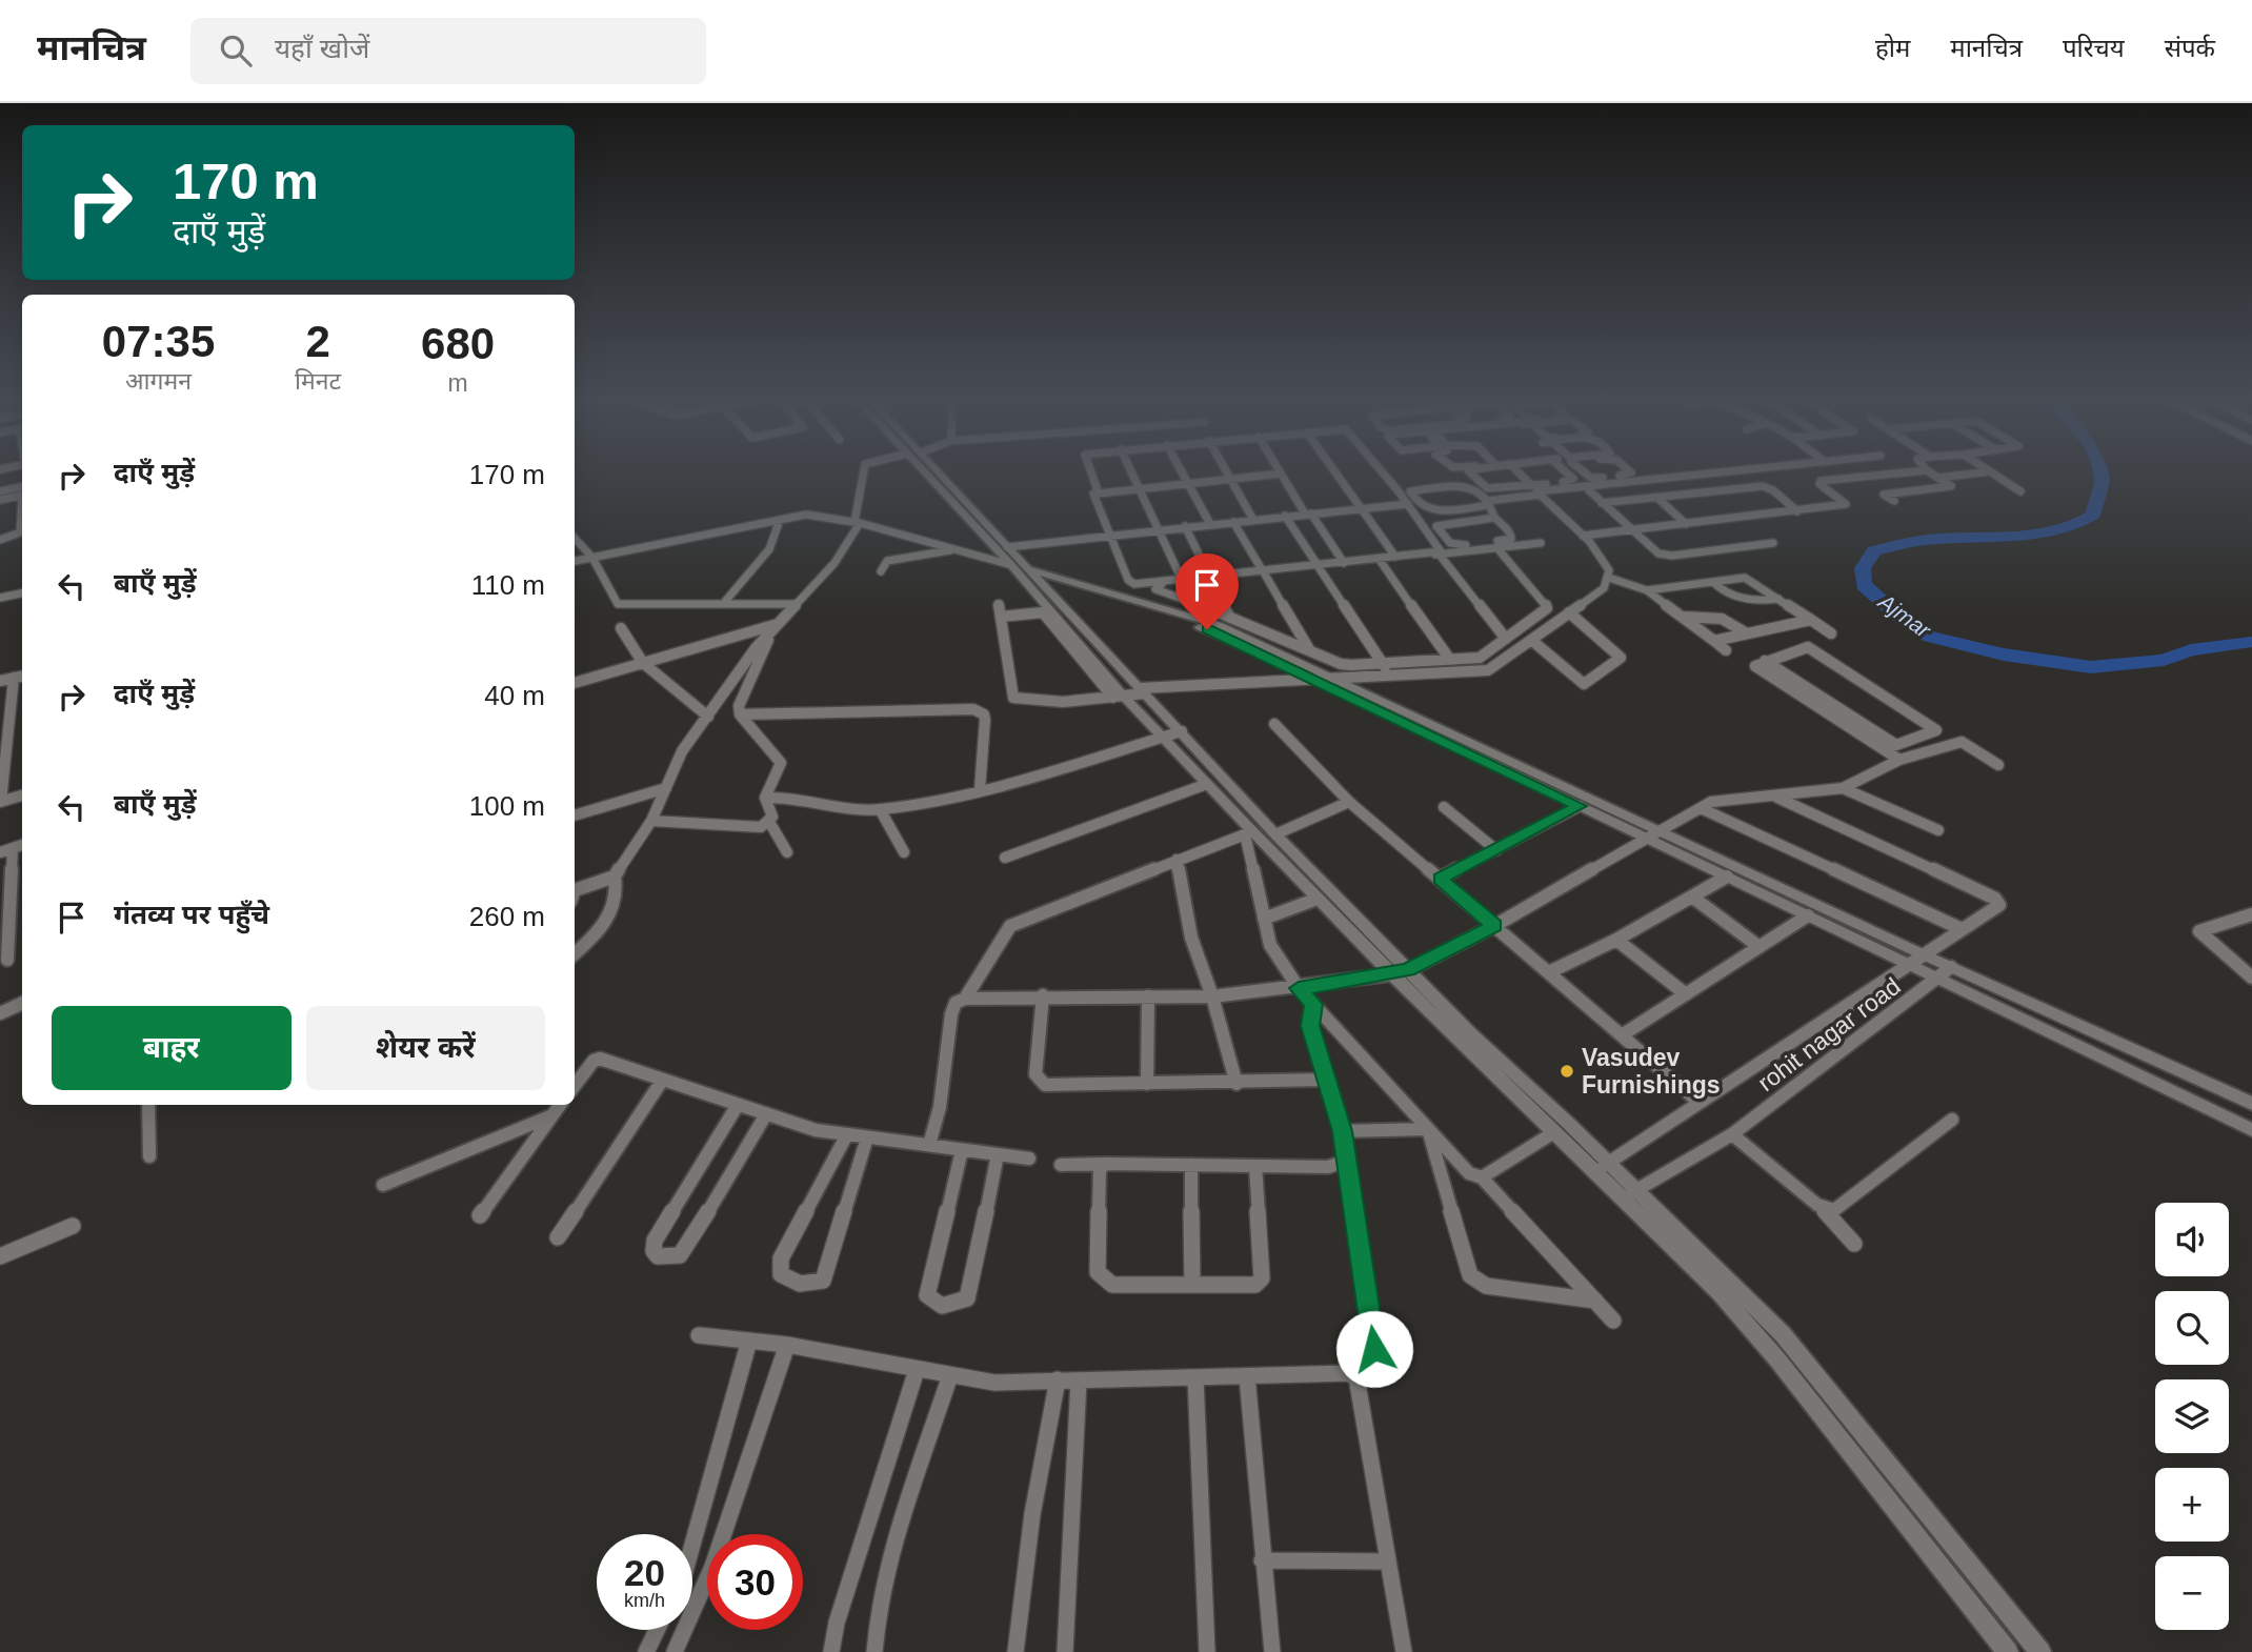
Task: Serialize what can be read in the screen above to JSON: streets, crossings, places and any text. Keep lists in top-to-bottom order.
{
  "streets": {
    "street": ["rohit nagar road"]
  },
  "water": ["Ajmar"],
  "places": ["Vasudev Furnishings"],
  "page": {
    "header": "मानचित्र",
    "search": "यहाँ खोजें",
    "nav": [
      "होम",
      "मानचित्र",
      "परिचय",
      "संपर्क"
    ],
    "turn": ["170 m", "दाएँ मुड़ें"],
    "eta": [
      "07:35",
      "आगमन",
      "2",
      "मिनट",
      "680",
      "m"
    ],
    "list": [
      {
        "name": "दाएँ मुड़ें",
        "value": "170 m"
      },
      {
        "name": "बाएँ मुड़ें",
        "value": "110 m"
      },
      {
        "name": "दाएँ मुड़ें",
        "value": "40 m"
      },
      {
        "name": "बाएँ मुड़ें",
        "value": "100 m"
      },
      {
        "name": "गंतव्य पर पहुँचे",
        "value": "260 m"
      }
    ],
    "buttons": ["बाहर", "शेयर करें"],
    "map_buttons": ["+", "−"],
    "speed": "20 km/h",
    "limit": "30"
  }
}
